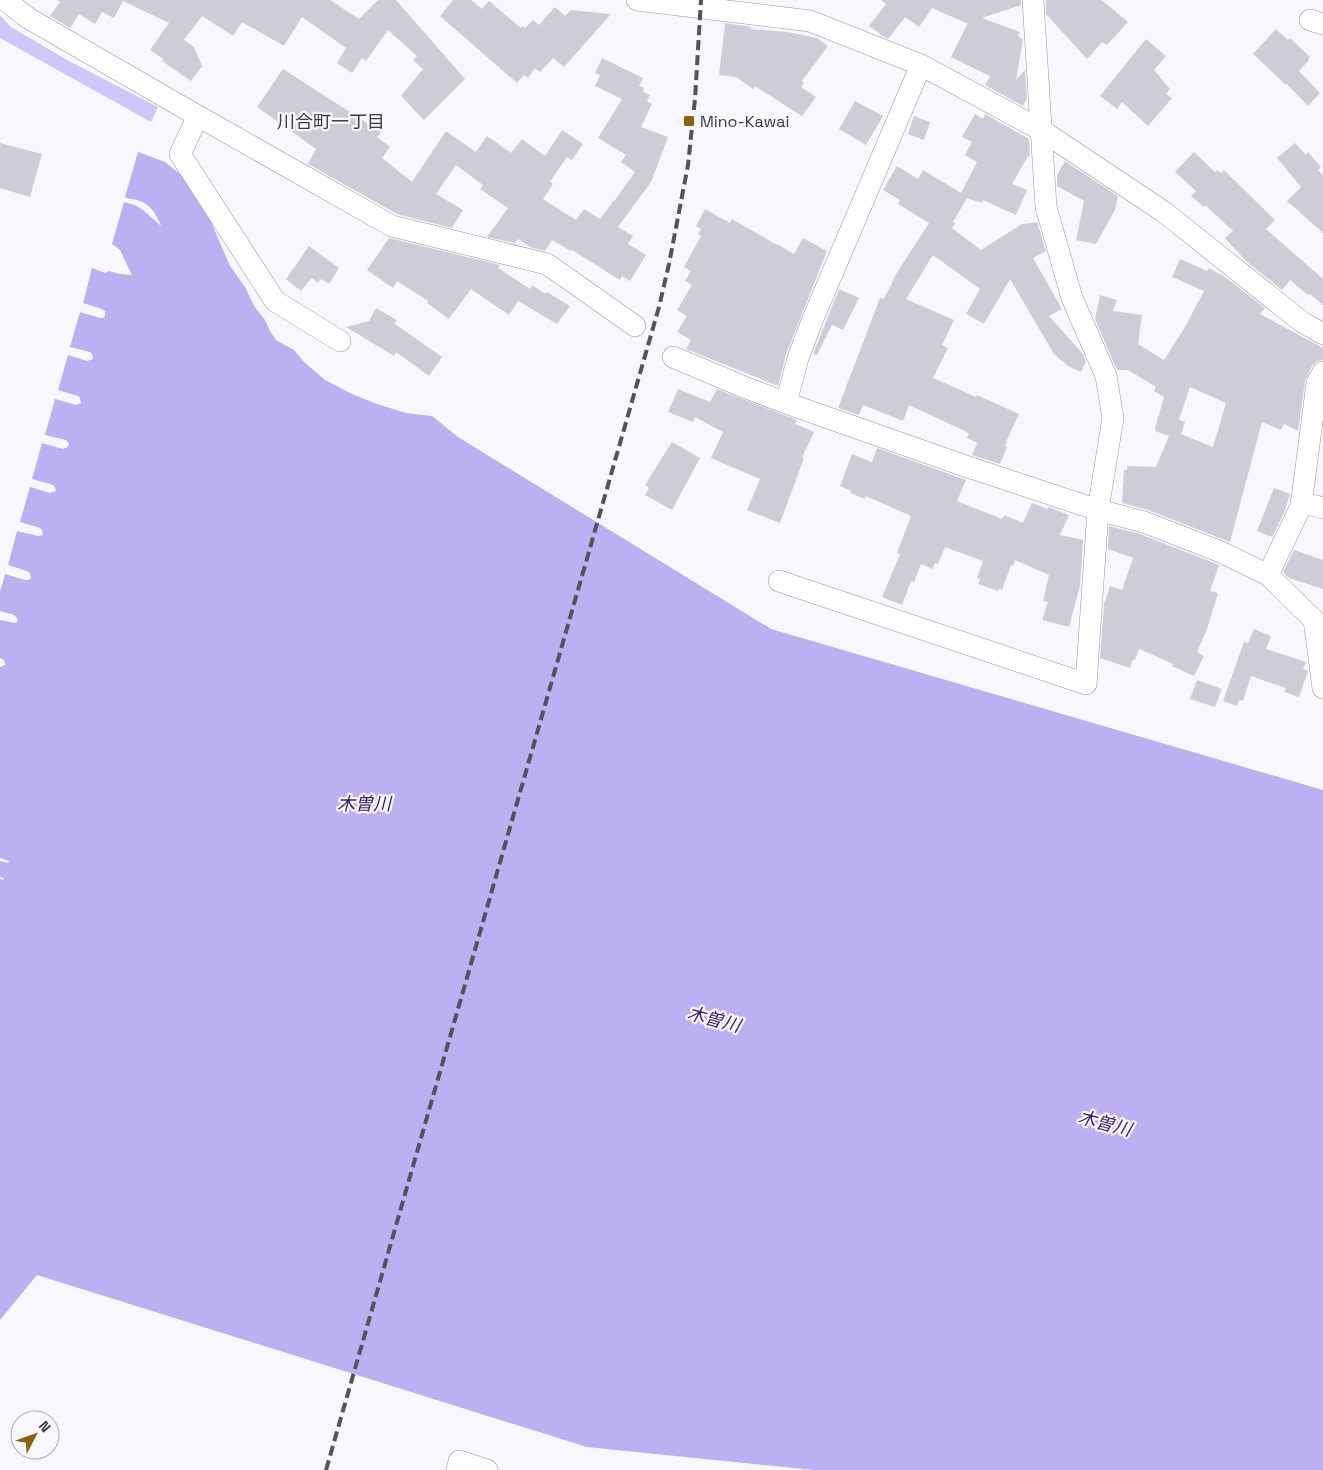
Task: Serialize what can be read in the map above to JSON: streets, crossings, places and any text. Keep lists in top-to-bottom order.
{
  "districts": ["川合町一丁目"],
  "water": ["木曽川"],
  "places": {
    "transit": ["Mino-Kawai"]
  },
  "north": "top right"
}
